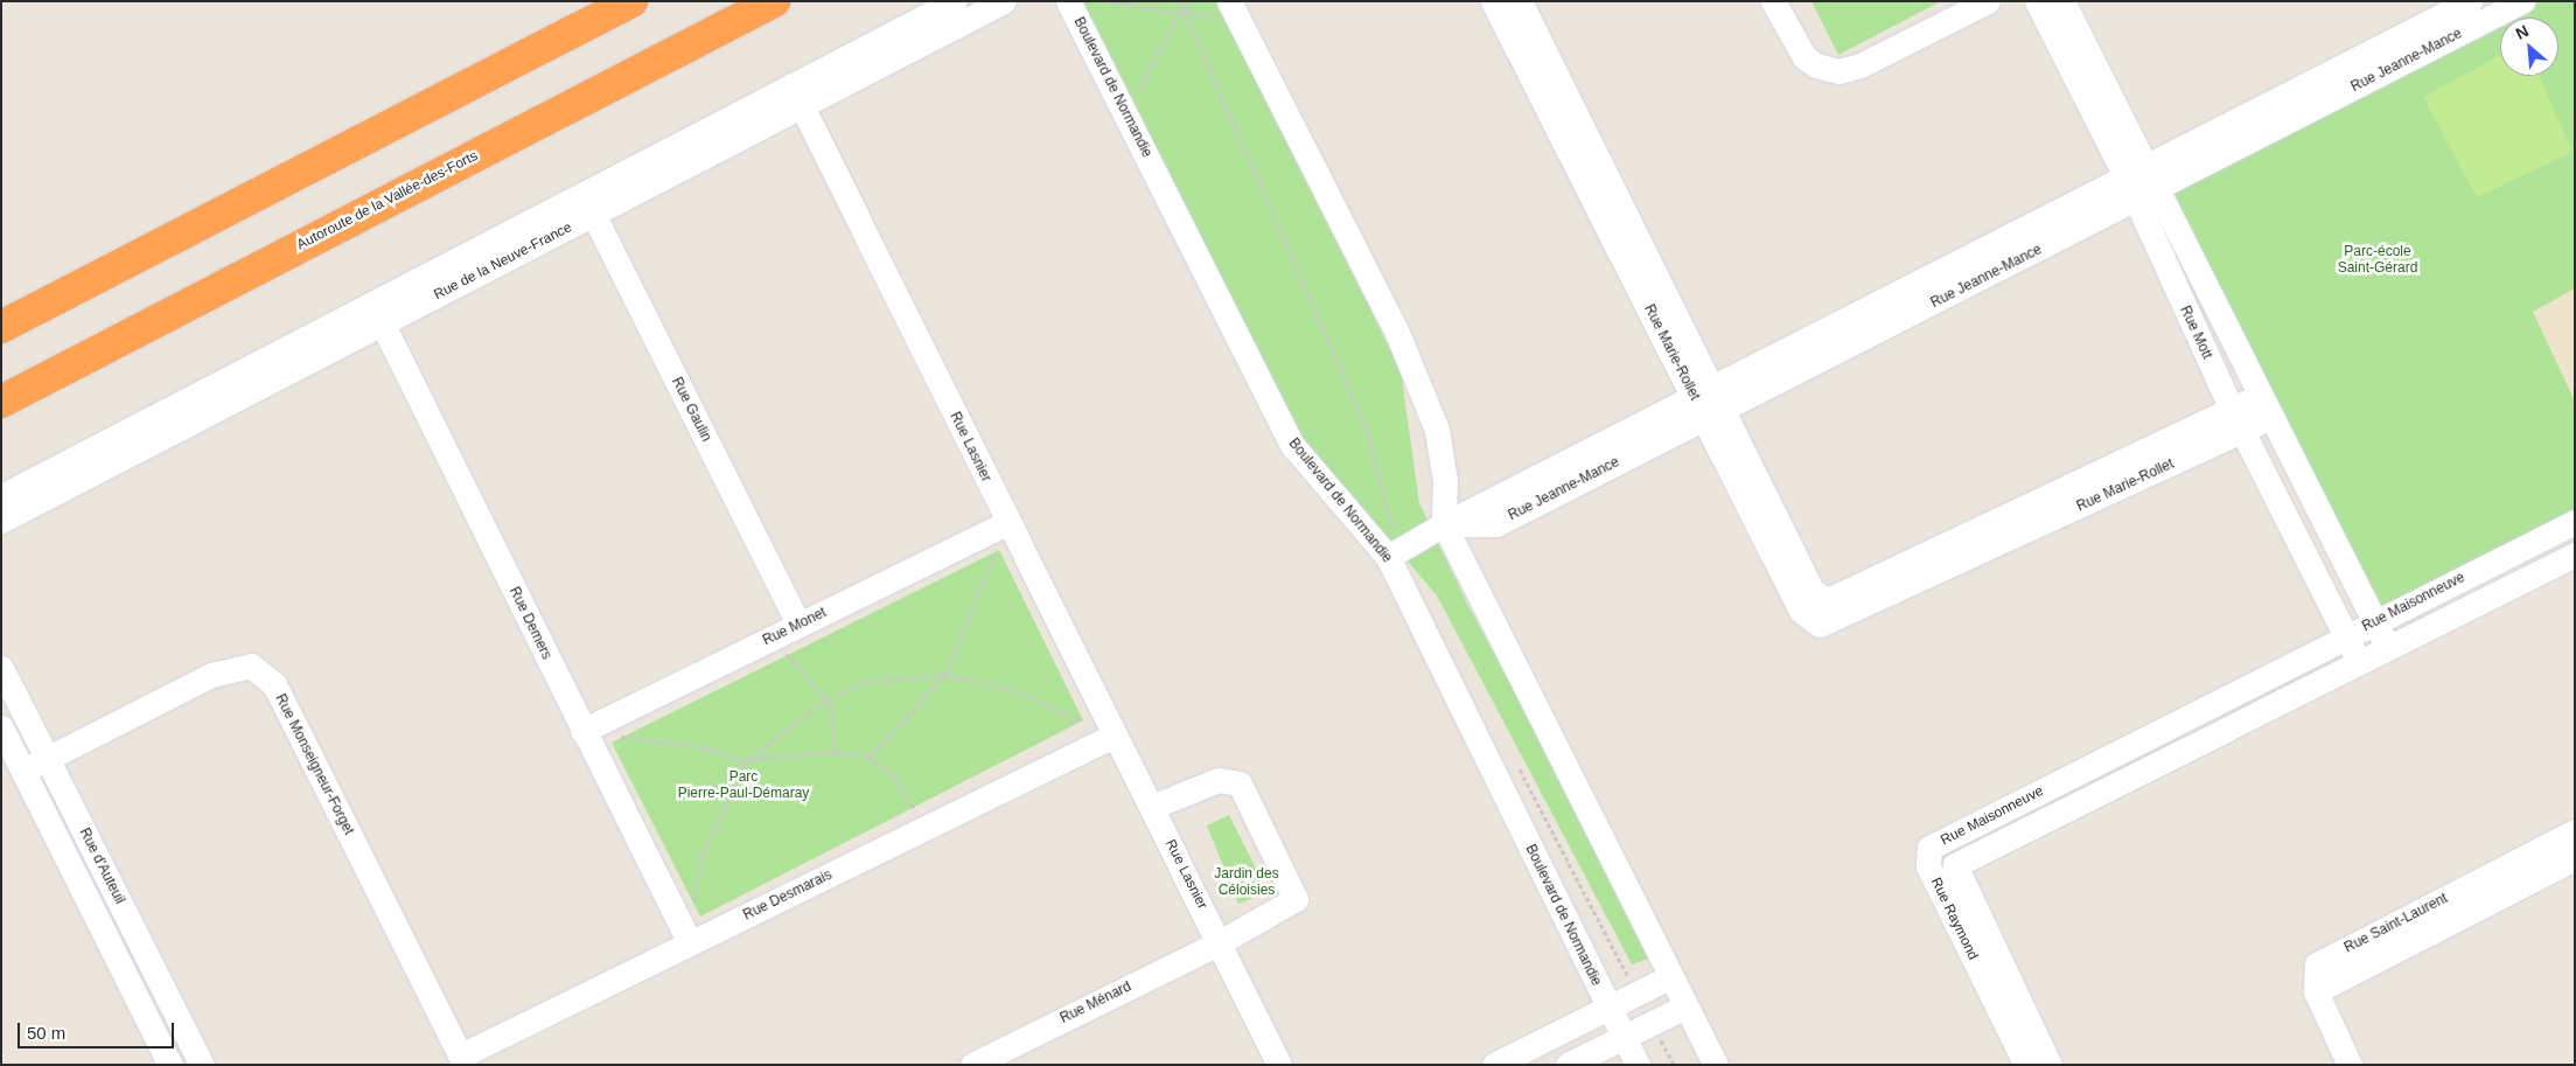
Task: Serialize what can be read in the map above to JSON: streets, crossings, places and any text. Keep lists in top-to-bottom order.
{
  "streets": {
    "highway": ["Autoroute de la Vallée-des-Forts"],
    "street": [
      "Rue Jeanne-Mance",
      "Boulevard de Normandie",
      "Rue de la Neuve-France",
      "Rue Mott",
      "Rue Marie-Rollet",
      "Rue Gaulin",
      "Rue Lasnier",
      "Rue Maisonneuve",
      "Rue Demers",
      "Rue Monet",
      "Rue Monseigneur-Forget",
      "Rue d'Auteuil",
      "Rue Desmarais",
      "Rue Raymond",
      "Rue Saint-Laurent",
      "Rue Ménard"
    ]
  },
  "crossings": [
    ["Rue Jeanne-Mance", "Boulevard de Normandie"],
    ["Rue Jeanne-Mance", "Rue Mott"],
    ["Rue Jeanne-Mance", "Rue Marie-Rollet"],
    ["Rue de la Neuve-France", "Rue Gaulin"],
    ["Rue de la Neuve-France", "Rue Lasnier"],
    ["Rue de la Neuve-France", "Rue Demers"],
    ["Rue Mott", "Rue Marie-Rollet"],
    ["Rue Mott", "Rue Maisonneuve"],
    ["Rue Gaulin", "Rue Monet"],
    ["Rue Lasnier", "Rue Monet"],
    ["Rue Lasnier", "Rue Desmarais"],
    ["Rue Lasnier", "Rue Ménard"],
    ["Rue Maisonneuve", "Rue Raymond"],
    ["Rue Demers", "Rue Monet"],
    ["Rue Demers", "Rue Desmarais"],
    ["Rue Monseigneur-Forget", "Rue d'Auteuil"],
    ["Rue Monseigneur-Forget", "Rue Desmarais"]
  ],
  "parks": ["Parc-école Saint-Gérard", "Parc Pierre-Paul-Démaray", "Jardin des Céloisies"],
  "scale_bar": "50 m",
  "north": "top left"
}
